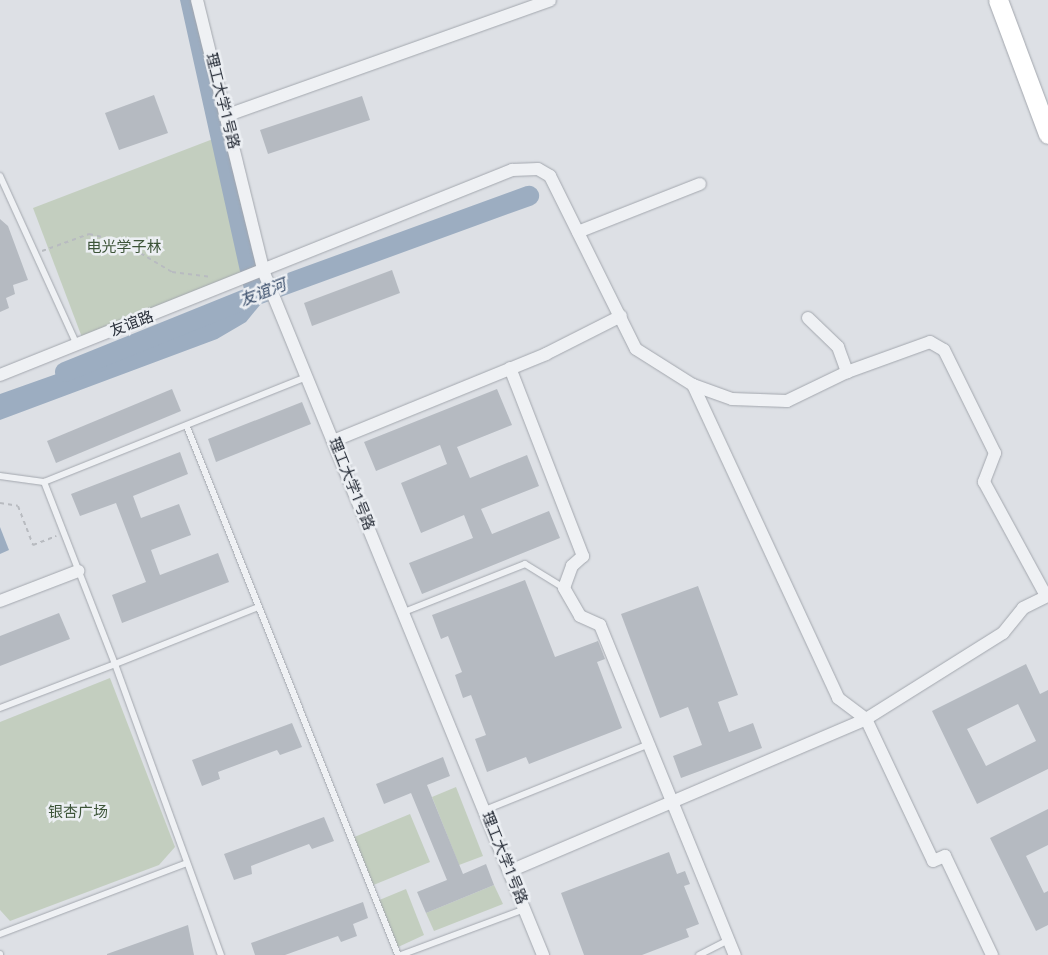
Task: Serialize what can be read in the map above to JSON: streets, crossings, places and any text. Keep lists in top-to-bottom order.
{
  "streets": {
    "street": ["理工大学1号路", "友谊路"]
  },
  "crossings": [
    ["理工大学1号路", "友谊路"]
  ],
  "water": ["友谊河"],
  "parks": ["电光学子林", "银杏广场"]
}
